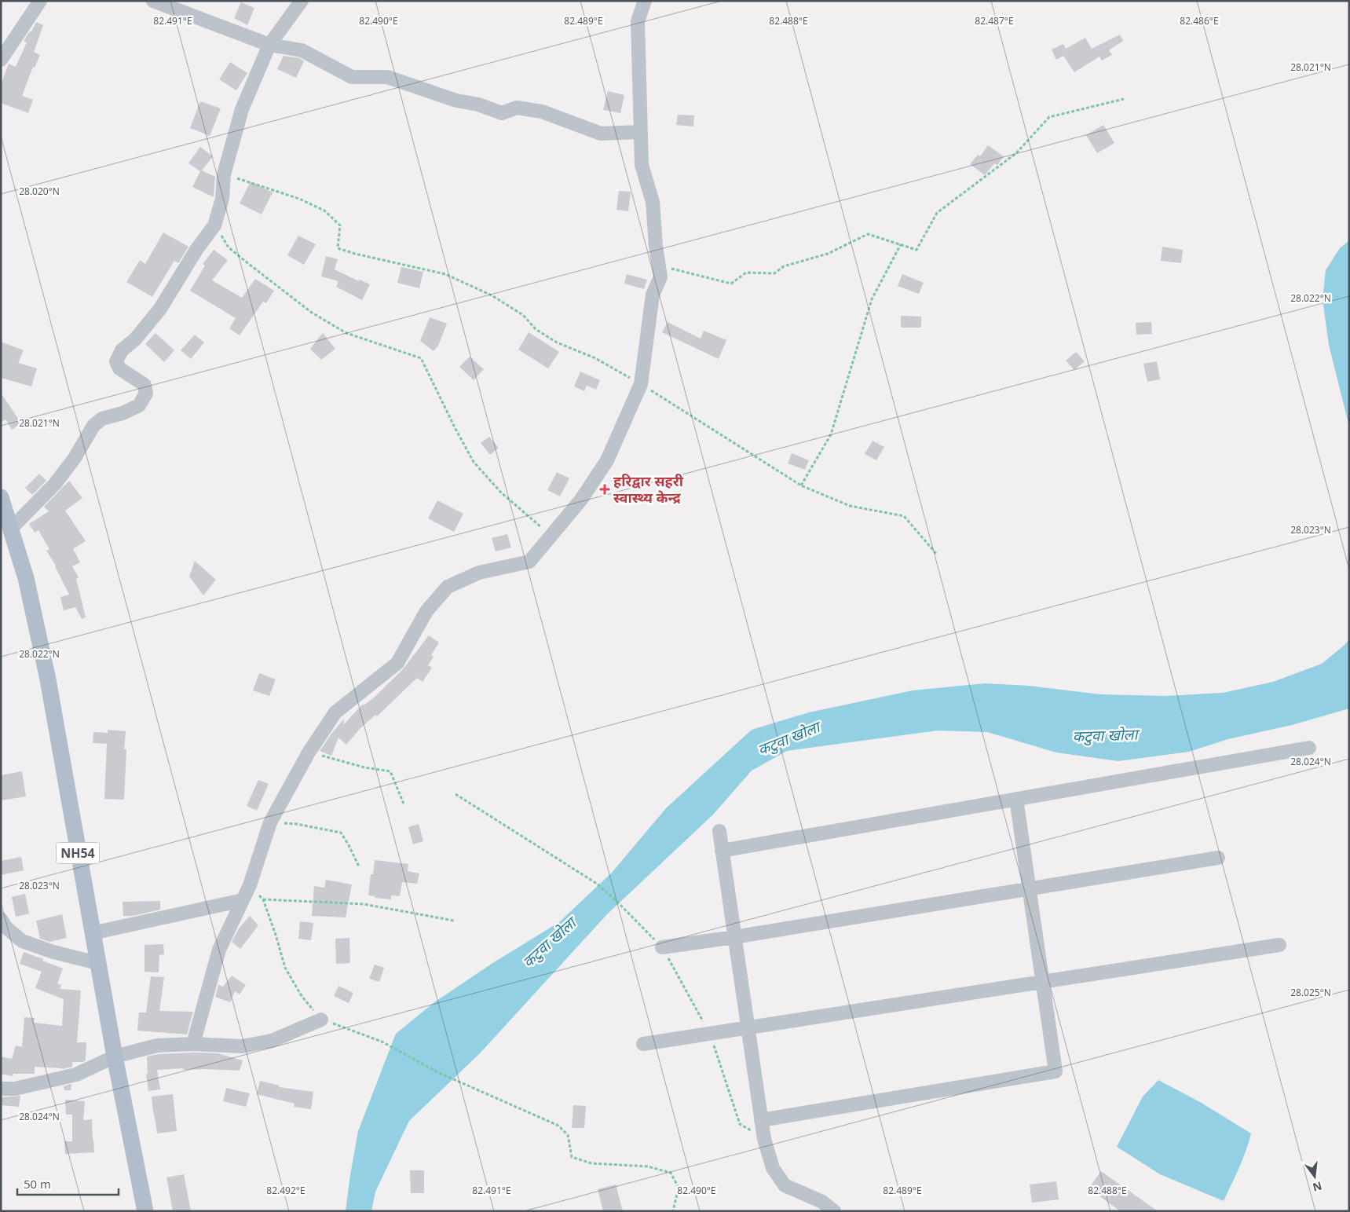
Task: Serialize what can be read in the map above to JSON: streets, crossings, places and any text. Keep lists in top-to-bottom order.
{
  "streets": {
    "main road": ["NH54"]
  },
  "water": ["कटुवा खोला"],
  "places": {
    "health": ["हरिद्वार सहरी स्वास्थ्य केन्द्र"]
  },
  "scale_bar": "50 m",
  "north": "bottom",
  "coordinates": [
    "82.491°E",
    "82.490°E",
    "82.489°E",
    "82.488°E",
    "82.487°E",
    "82.486°E",
    "28.021°N",
    "28.020°N",
    "28.022°N",
    "28.023°N",
    "28.024°N",
    "28.025°N",
    "82.492°E"
  ]
}
